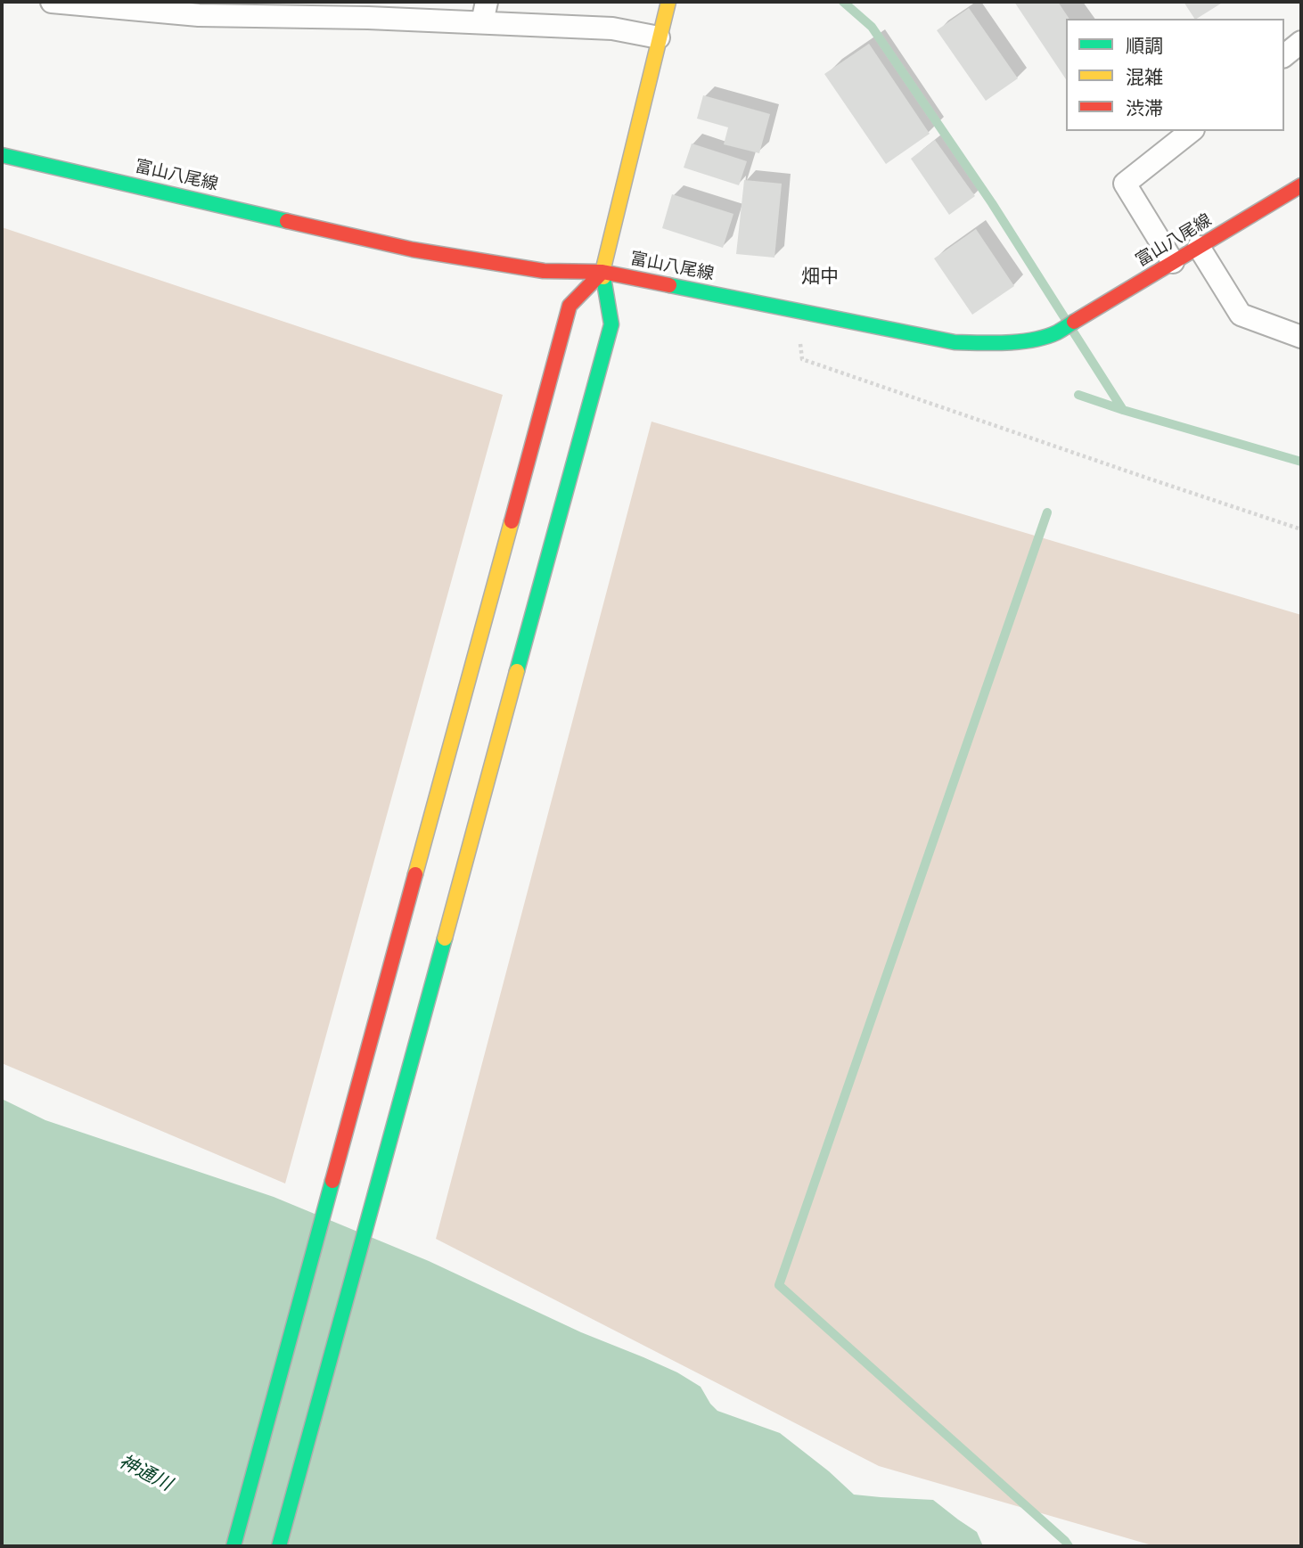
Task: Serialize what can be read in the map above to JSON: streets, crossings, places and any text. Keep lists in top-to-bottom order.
{
  "streets": {
    "street": ["富山八尾線"]
  },
  "districts": ["畑中"],
  "water": ["神通川"],
  "legend": ["順調", "混雑", "渋滞"]
}
